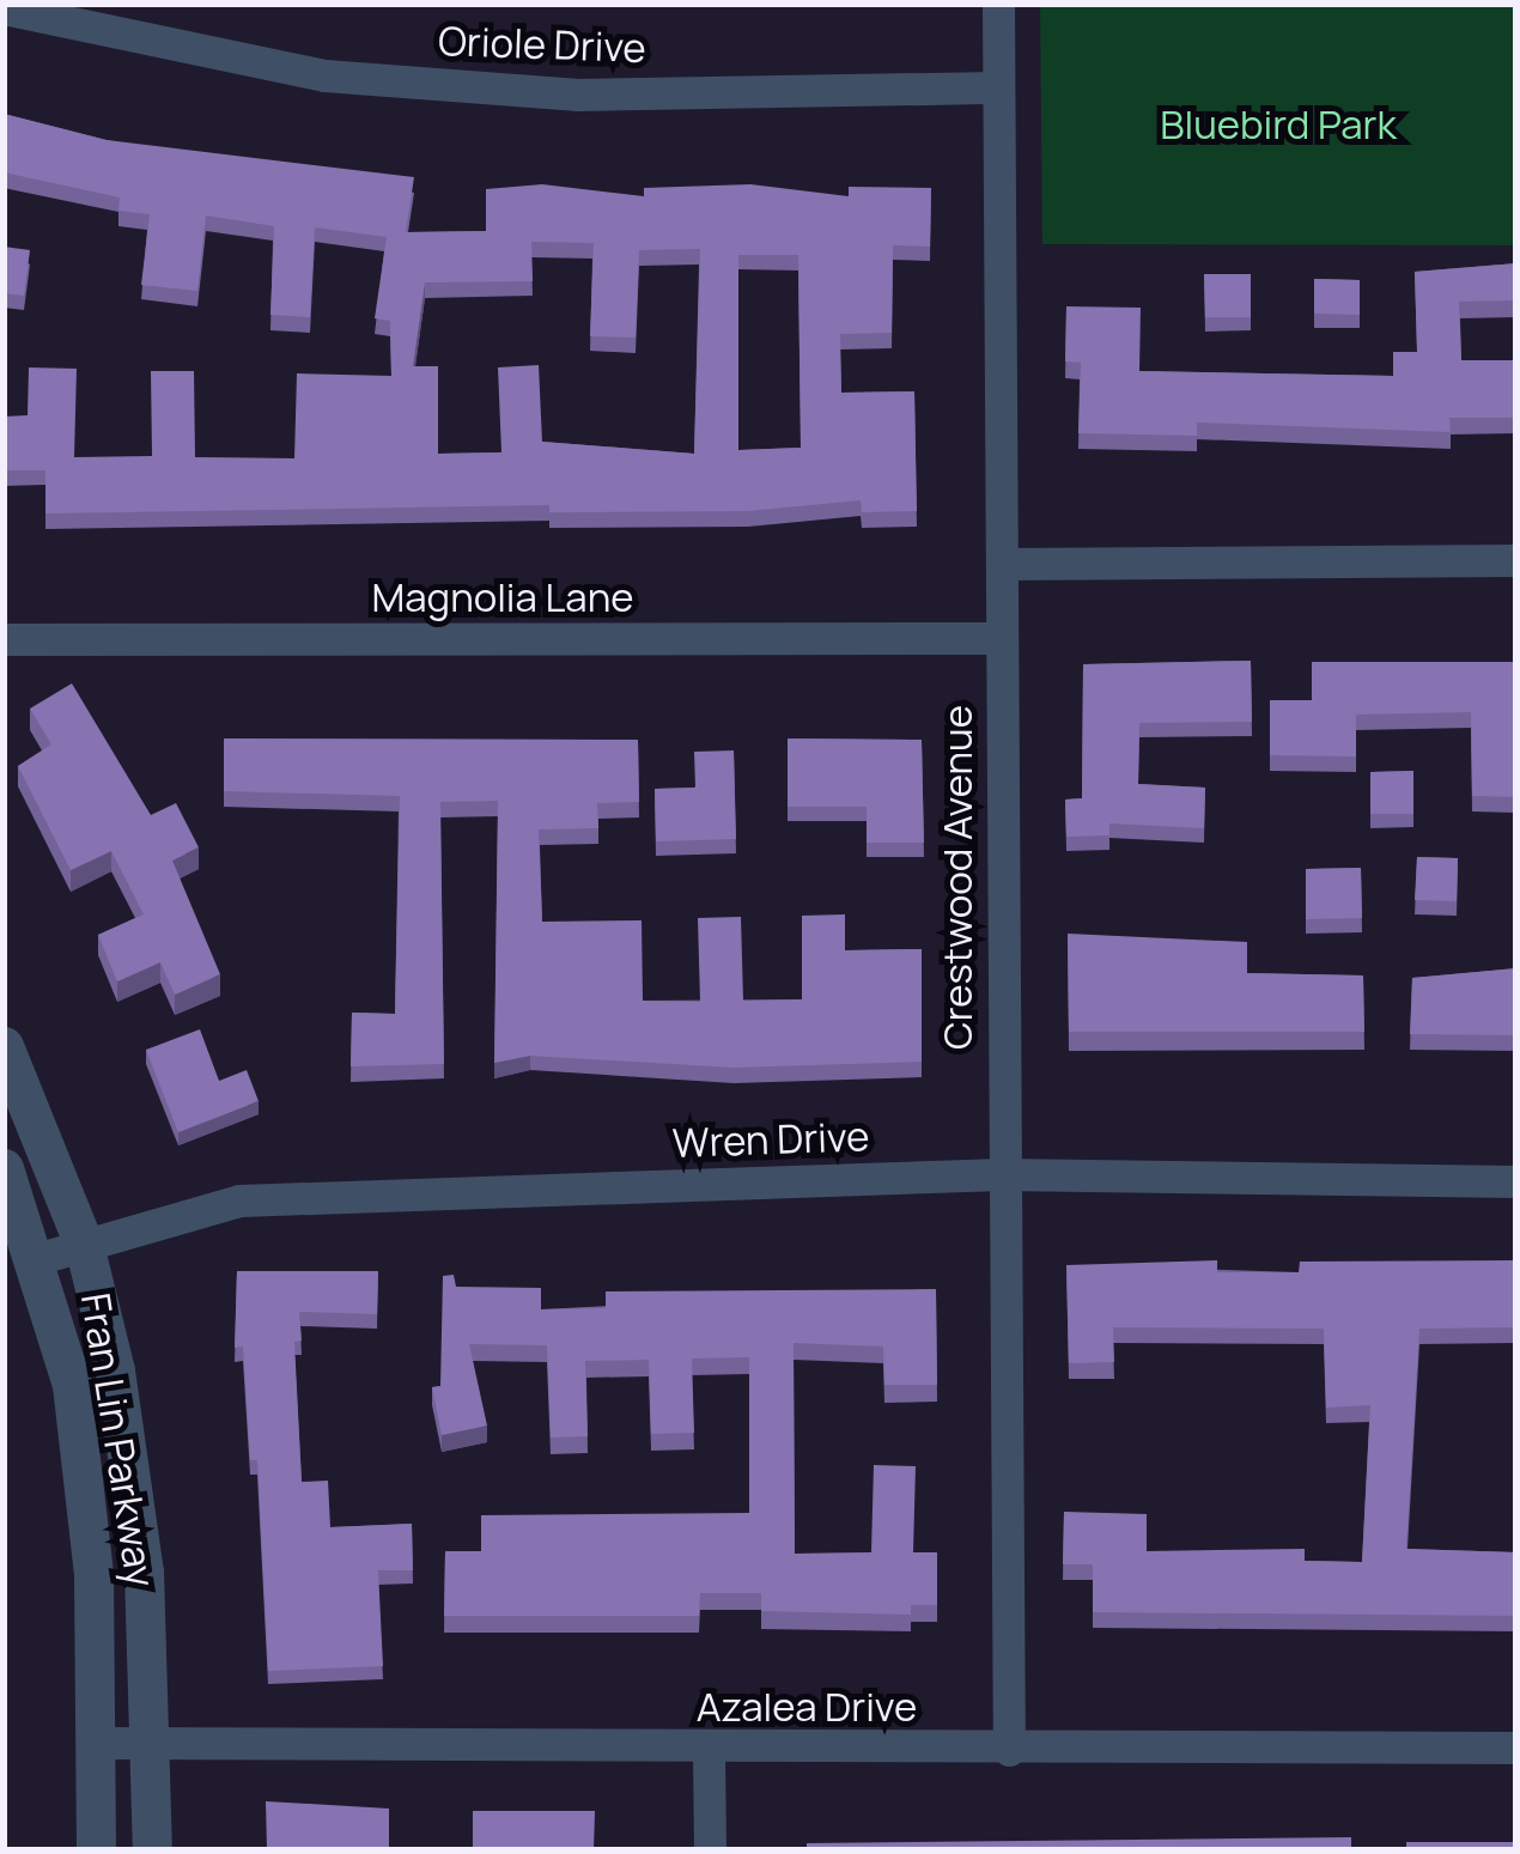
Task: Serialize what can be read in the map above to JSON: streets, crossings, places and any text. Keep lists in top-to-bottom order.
{
  "streets": {
    "street": [
      "Oriole Drive",
      "Magnolia Lane",
      "Crestwood Avenue",
      "Wren Drive",
      "Fran Lin Parkway",
      "Azalea Drive"
    ]
  },
  "crossings": [
    ["Oriole Drive", "Crestwood Avenue"],
    ["Magnolia Lane", "Crestwood Avenue"],
    ["Crestwood Avenue", "Wren Drive"],
    ["Crestwood Avenue", "Azalea Drive"],
    ["Wren Drive", "Fran Lin Parkway"],
    ["Fran Lin Parkway", "Azalea Drive"]
  ],
  "parks": ["Bluebird Park"]
}
